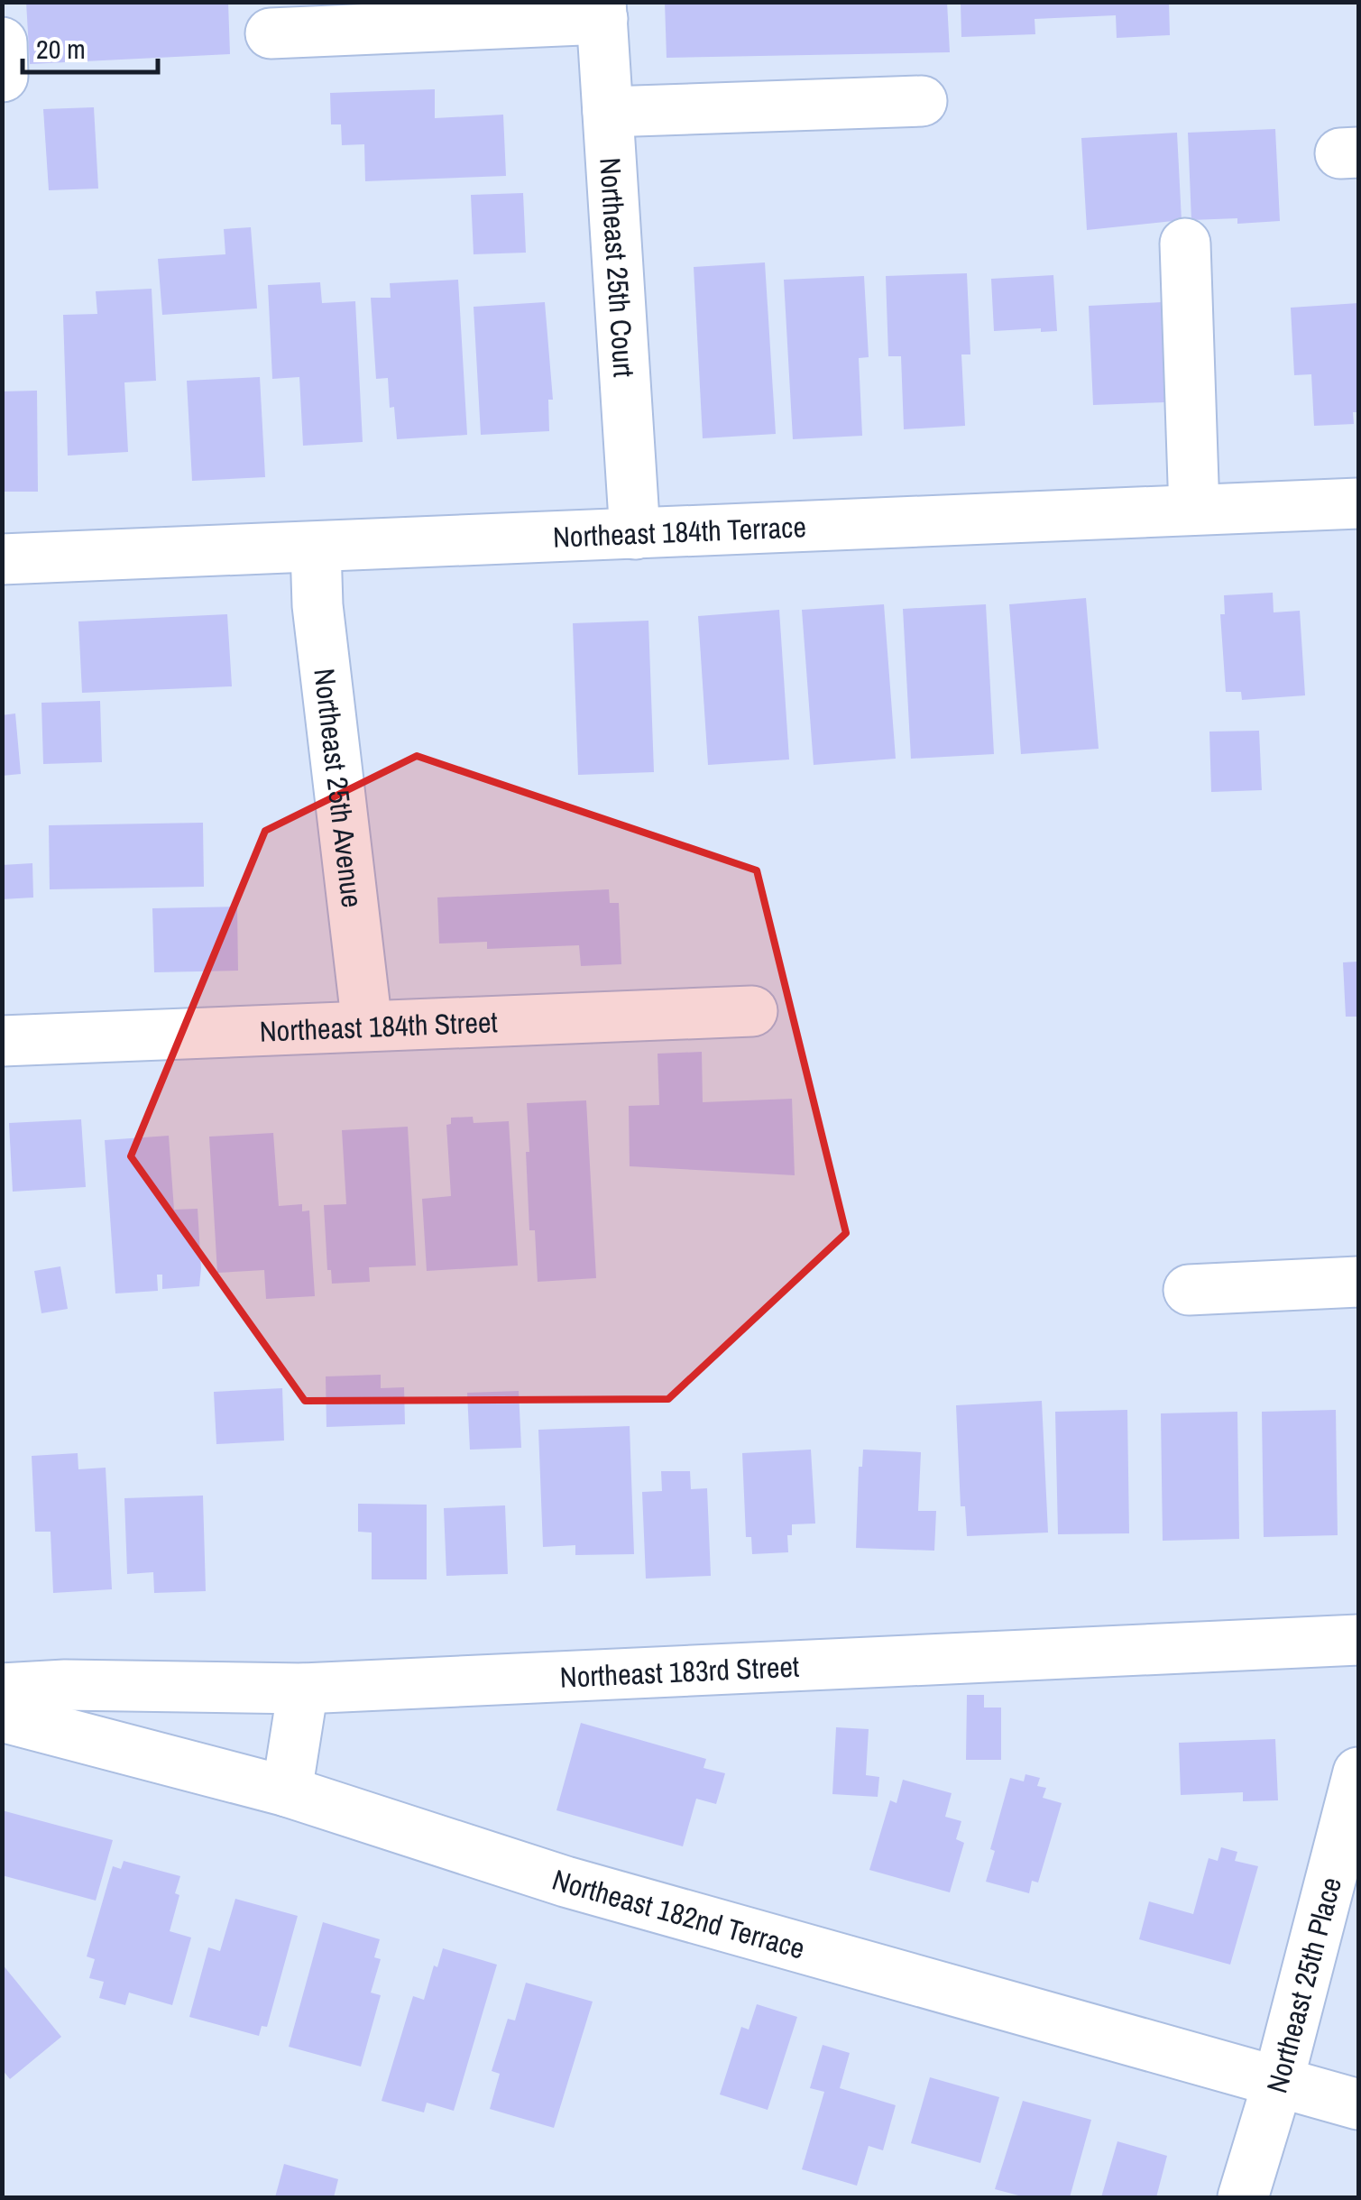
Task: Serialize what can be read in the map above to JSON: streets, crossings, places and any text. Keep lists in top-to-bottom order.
{
  "streets": {
    "street": [
      "Northeast 25th Court",
      "Northeast 184th Terrace",
      "Northeast 25th Avenue",
      "Northeast 184th Street",
      "Northeast 183rd Street",
      "Northeast 182nd Terrace",
      "Northeast 25th Place"
    ]
  },
  "crossings": [
    ["Northeast 25th Court", "Northeast 184th Terrace"],
    ["Northeast 184th Terrace", "Northeast 25th Avenue"],
    ["Northeast 25th Avenue", "Northeast 184th Street"],
    ["Northeast 183rd Street", "Northeast 182nd Terrace"],
    ["Northeast 182nd Terrace", "Northeast 25th Place"]
  ],
  "scale_bar": "20 m"
}
